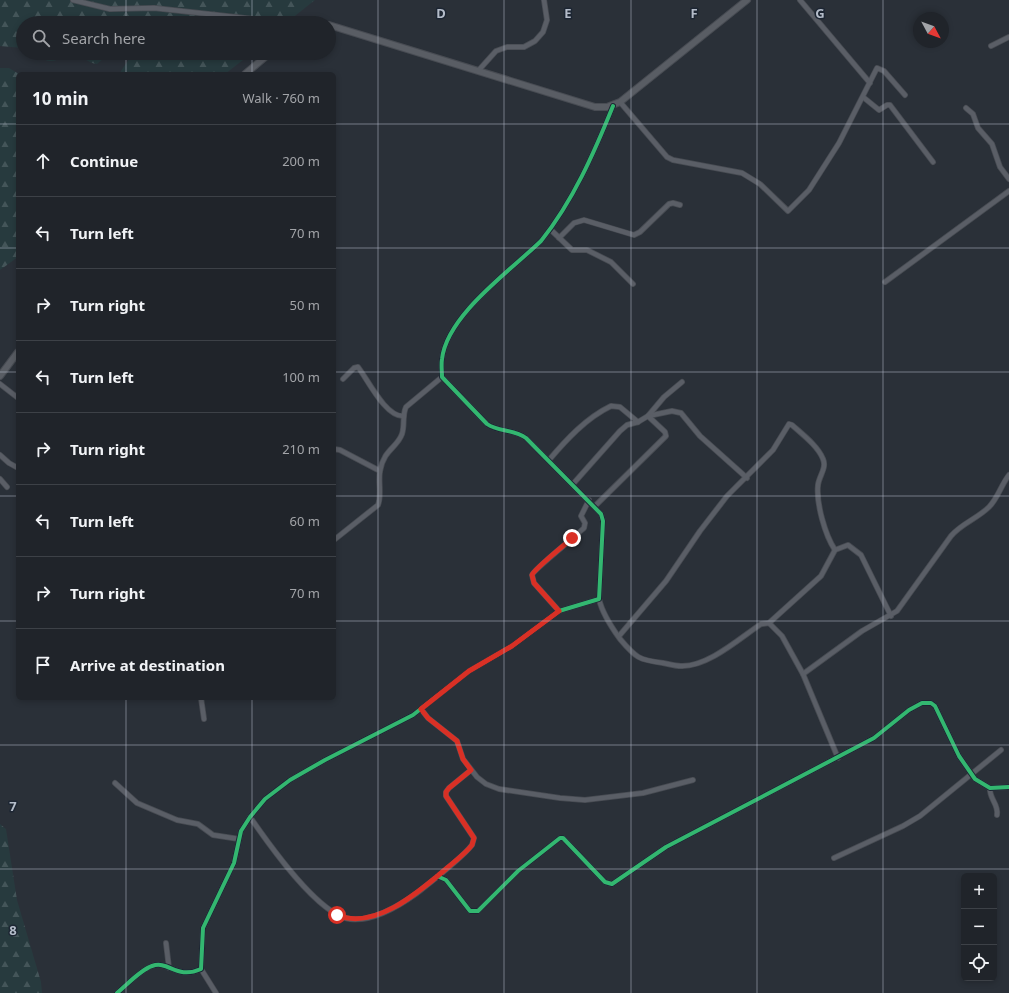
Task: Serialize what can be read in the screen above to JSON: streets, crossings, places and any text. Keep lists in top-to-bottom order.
{
  "north": "bottom right",
  "page": {
    "search": "Search here",
    "heading": ["10 min", "Walk · 760 m"],
    "list": [
      ["Continue", "200 m"],
      ["Turn left", "70 m"],
      ["Turn right", "50 m"],
      ["Turn left", "100 m"],
      ["Turn right", "210 m"],
      ["Turn left", "60 m"],
      ["Turn right", "70 m"],
      "Arrive at destination"
    ],
    "map_buttons": ["+", "−"]
  },
  "grid": {
    "columns": [
      "D",
      "E",
      "F",
      "G"
    ],
    "rows": ["7", "8"]
  }
}
